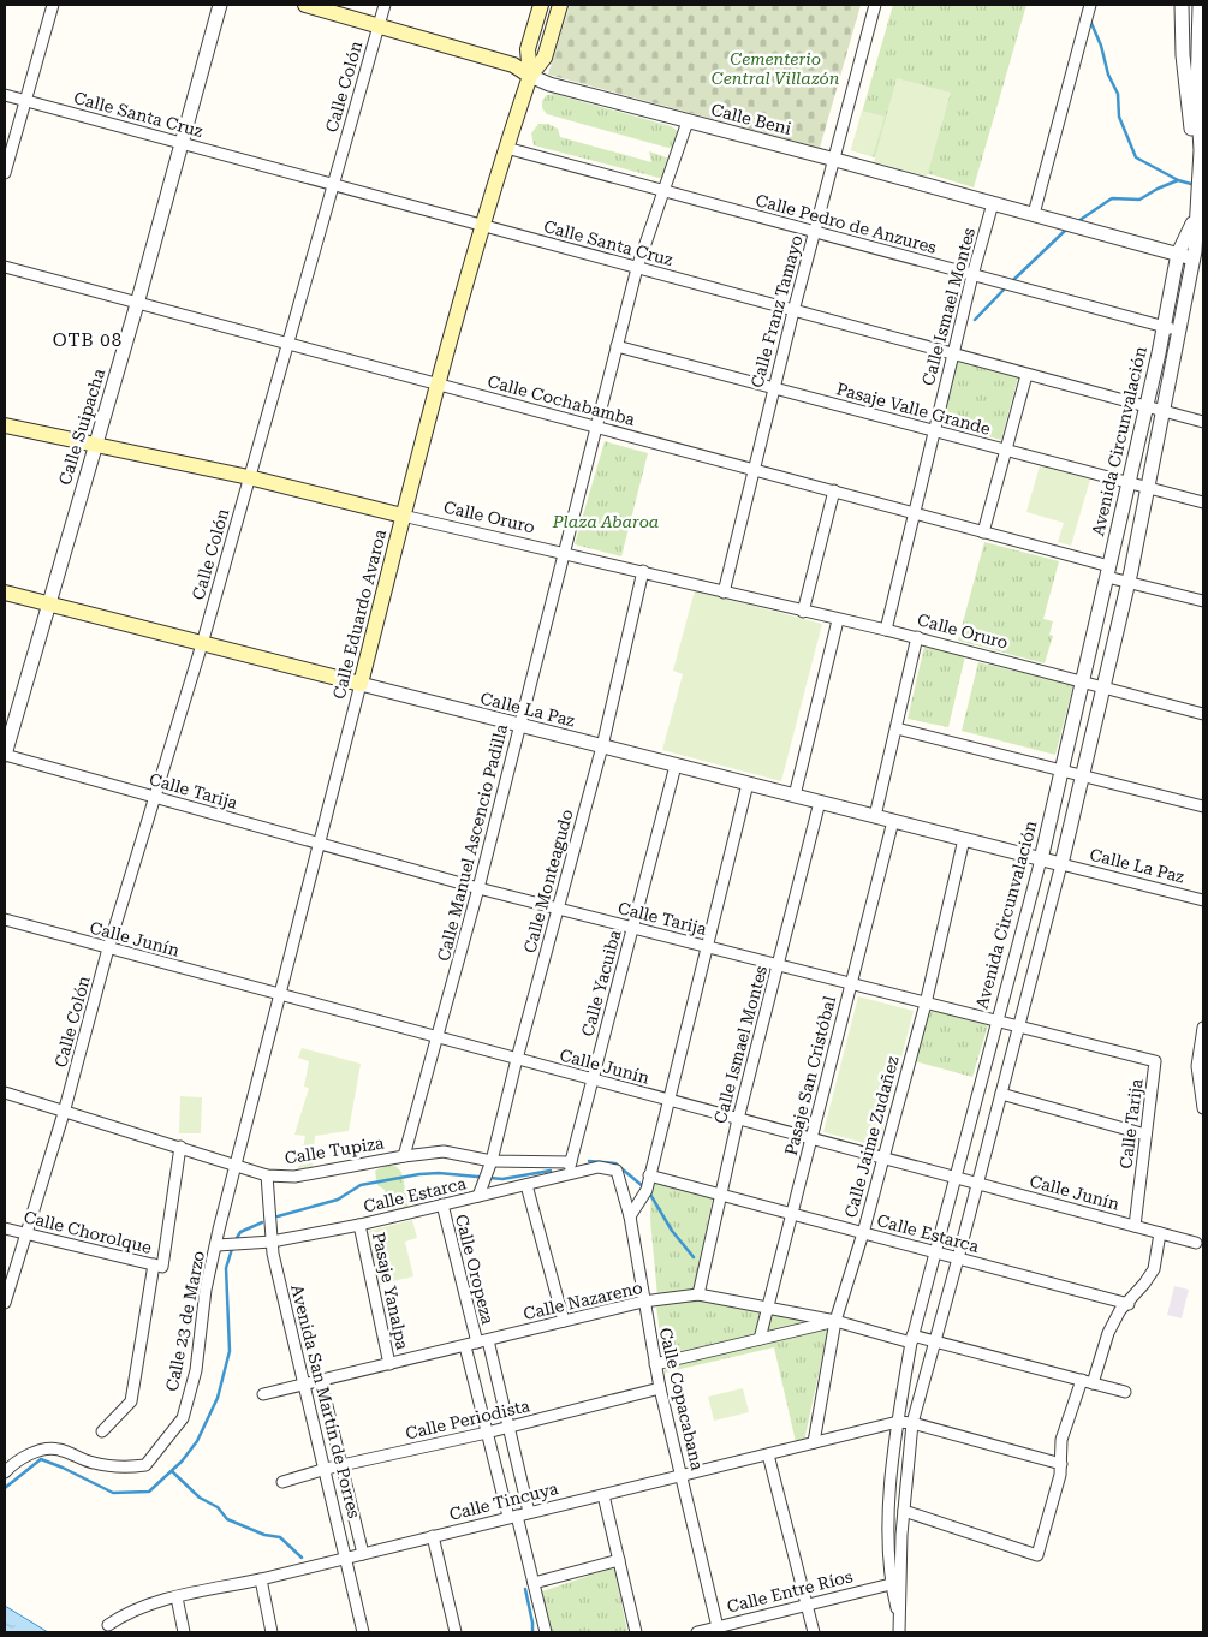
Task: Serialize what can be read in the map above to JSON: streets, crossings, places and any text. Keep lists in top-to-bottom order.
{
  "streets": {
    "main road": [
      "Calle Beni",
      "Calle Oruro",
      "Calle Eduardo Avaroa",
      "Calle La Paz"
    ],
    "street": [
      "Calle Colón",
      "Calle Santa Cruz",
      "Calle Pedro de Anzures",
      "Calle Ismael Montes",
      "Calle Franz Tamayo",
      "Calle Cochabamba",
      "Pasaje Valle Grande",
      "Calle Suipacha",
      "Avenida Circunvalación",
      "Calle Tarija",
      "Calle Manuel Ascencio Padilla",
      "Calle Monteagudo",
      "Calle Junín",
      "Calle Yacuiba",
      "Pasaje San Cristóbal",
      "Calle Jaime Zudañez",
      "Calle Tupiza",
      "Calle Estarca",
      "Calle Chorolque",
      "Calle Oropeza",
      "Pasaje Yanalpa",
      "Calle Nazareno",
      "Calle 23 de Marzo",
      "Calle Copacabana",
      "Avenida San Martín de Porres",
      "Calle Periodista",
      "Calle Tincuya",
      "Calle Entre Ríos"
    ]
  },
  "crossings": [
    ["Calle Colón", "Calle Santa Cruz"],
    ["Calle Colón", "Calle Beni"],
    ["Calle Colón", "Calle Cochabamba"],
    ["Calle Colón", "Calle Oruro"],
    ["Calle Colón", "Calle La Paz"],
    ["Calle Colón", "Calle Tarija"],
    ["Calle Colón", "Calle Junín"],
    ["Calle Colón", "Calle Tupiza"],
    ["Calle Colón", "Calle Chorolque"],
    ["Calle Santa Cruz", "Calle Ismael Montes"],
    ["Calle Santa Cruz", "Calle Franz Tamayo"],
    ["Calle Santa Cruz", "Calle Suipacha"],
    ["Calle Santa Cruz", "Avenida Circunvalación"],
    ["Calle Santa Cruz", "Calle Eduardo Avaroa"],
    ["Calle Santa Cruz", "Calle Manuel Ascencio Padilla"],
    ["Calle Beni", "Calle Ismael Montes"],
    ["Calle Beni", "Calle Franz Tamayo"],
    ["Calle Beni", "Avenida Circunvalación"],
    ["Calle Beni", "Calle Eduardo Avaroa"],
    ["Calle Beni", "Calle Manuel Ascencio Padilla"],
    ["Calle Pedro de Anzures", "Calle Ismael Montes"],
    ["Calle Pedro de Anzures", "Calle Franz Tamayo"],
    ["Calle Pedro de Anzures", "Avenida Circunvalación"],
    ["Calle Pedro de Anzures", "Calle Eduardo Avaroa"],
    ["Calle Pedro de Anzures", "Calle Manuel Ascencio Padilla"],
    ["Calle Ismael Montes", "Calle Cochabamba"],
    ["Calle Ismael Montes", "Pasaje Valle Grande"],
    ["Calle Ismael Montes", "Calle Oruro"],
    ["Calle Ismael Montes", "Calle La Paz"],
    ["Calle Ismael Montes", "Calle Tarija"],
    ["Calle Ismael Montes", "Calle Junín"],
    ["Calle Ismael Montes", "Calle Estarca"],
    ["Calle Ismael Montes", "Calle Nazareno"],
    ["Calle Franz Tamayo", "Calle Cochabamba"],
    ["Calle Franz Tamayo", "Pasaje Valle Grande"],
    ["Calle Franz Tamayo", "Calle Oruro"],
    ["Calle Cochabamba", "Calle Suipacha"],
    ["Calle Cochabamba", "Avenida Circunvalación"],
    ["Calle Cochabamba", "Calle Eduardo Avaroa"],
    ["Calle Cochabamba", "Calle Manuel Ascencio Padilla"],
    ["Pasaje Valle Grande", "Avenida Circunvalación"],
    ["Pasaje Valle Grande", "Calle Manuel Ascencio Padilla"],
    ["Calle Suipacha", "Calle Oruro"],
    ["Calle Suipacha", "Calle La Paz"],
    ["Calle Suipacha", "Calle Tarija"],
    ["Avenida Circunvalación", "Calle Oruro"],
    ["Avenida Circunvalación", "Calle La Paz"],
    ["Avenida Circunvalación", "Calle Tarija"],
    ["Avenida Circunvalación", "Calle Junín"],
    ["Avenida Circunvalación", "Calle Estarca"],
    ["Avenida Circunvalación", "Calle Nazareno"],
    ["Avenida Circunvalación", "Calle Tincuya"],
    ["Avenida Circunvalación", "Calle Entre Ríos"],
    ["Calle Oruro", "Calle Eduardo Avaroa"],
    ["Calle Oruro", "Calle Manuel Ascencio Padilla"],
    ["Calle Oruro", "Calle Monteagudo"],
    ["Calle Eduardo Avaroa", "Calle La Paz"],
    ["Calle Eduardo Avaroa", "Calle Tarija"],
    ["Calle Eduardo Avaroa", "Calle Junín"],
    ["Calle Eduardo Avaroa", "Calle Tupiza"],
    ["Calle Eduardo Avaroa", "Calle 23 de Marzo"],
    ["Calle La Paz", "Calle Manuel Ascencio Padilla"],
    ["Calle La Paz", "Calle Monteagudo"],
    ["Calle La Paz", "Calle Yacuiba"],
    ["Calle La Paz", "Pasaje San Cristóbal"],
    ["Calle La Paz", "Calle Jaime Zudañez"],
    ["Calle Tarija", "Calle Manuel Ascencio Padilla"],
    ["Calle Tarija", "Calle Monteagudo"],
    ["Calle Tarija", "Calle Junín"],
    ["Calle Tarija", "Calle Yacuiba"],
    ["Calle Tarija", "Pasaje San Cristóbal"],
    ["Calle Tarija", "Calle Jaime Zudañez"],
    ["Calle Manuel Ascencio Padilla", "Calle Junín"],
    ["Calle Manuel Ascencio Padilla", "Calle Tupiza"],
    ["Calle Monteagudo", "Calle Junín"],
    ["Calle Monteagudo", "Calle Tupiza"],
    ["Calle Monteagudo", "Calle Estarca"],
    ["Calle Junín", "Calle Yacuiba"],
    ["Calle Junín", "Pasaje San Cristóbal"],
    ["Calle Junín", "Calle Jaime Zudañez"],
    ["Calle Yacuiba", "Calle Tupiza"],
    ["Calle Yacuiba", "Calle Estarca"],
    ["Pasaje San Cristóbal", "Calle Estarca"],
    ["Pasaje San Cristóbal", "Calle Nazareno"],
    ["Calle Jaime Zudañez", "Calle Estarca"],
    ["Calle Jaime Zudañez", "Calle Nazareno"],
    ["Calle Jaime Zudañez", "Calle Tincuya"],
    ["Calle Tupiza", "Calle 23 de Marzo"],
    ["Calle Tupiza", "Avenida San Martín de Porres"],
    ["Calle Estarca", "Calle Oropeza"],
    ["Calle Estarca", "Pasaje Yanalpa"],
    ["Calle Estarca", "Calle 23 de Marzo"],
    ["Calle Estarca", "Calle Copacabana"],
    ["Calle Estarca", "Avenida San Martín de Porres"],
    ["Calle Oropeza", "Calle Nazareno"],
    ["Calle Oropeza", "Calle Periodista"],
    ["Calle Oropeza", "Calle Tincuya"],
    ["Pasaje Yanalpa", "Calle Nazareno"],
    ["Calle Nazareno", "Calle Copacabana"],
    ["Calle Nazareno", "Avenida San Martín de Porres"],
    ["Calle Copacabana", "Calle Periodista"],
    ["Calle Copacabana", "Calle Tincuya"],
    ["Calle Copacabana", "Calle Entre Ríos"],
    ["Avenida San Martín de Porres", "Calle Periodista"],
    ["Avenida San Martín de Porres", "Calle Tincuya"]
  ],
  "districts": ["OTB 08"],
  "parks": ["Cementerio Central Villazón", "Plaza Abaroa"]
}
